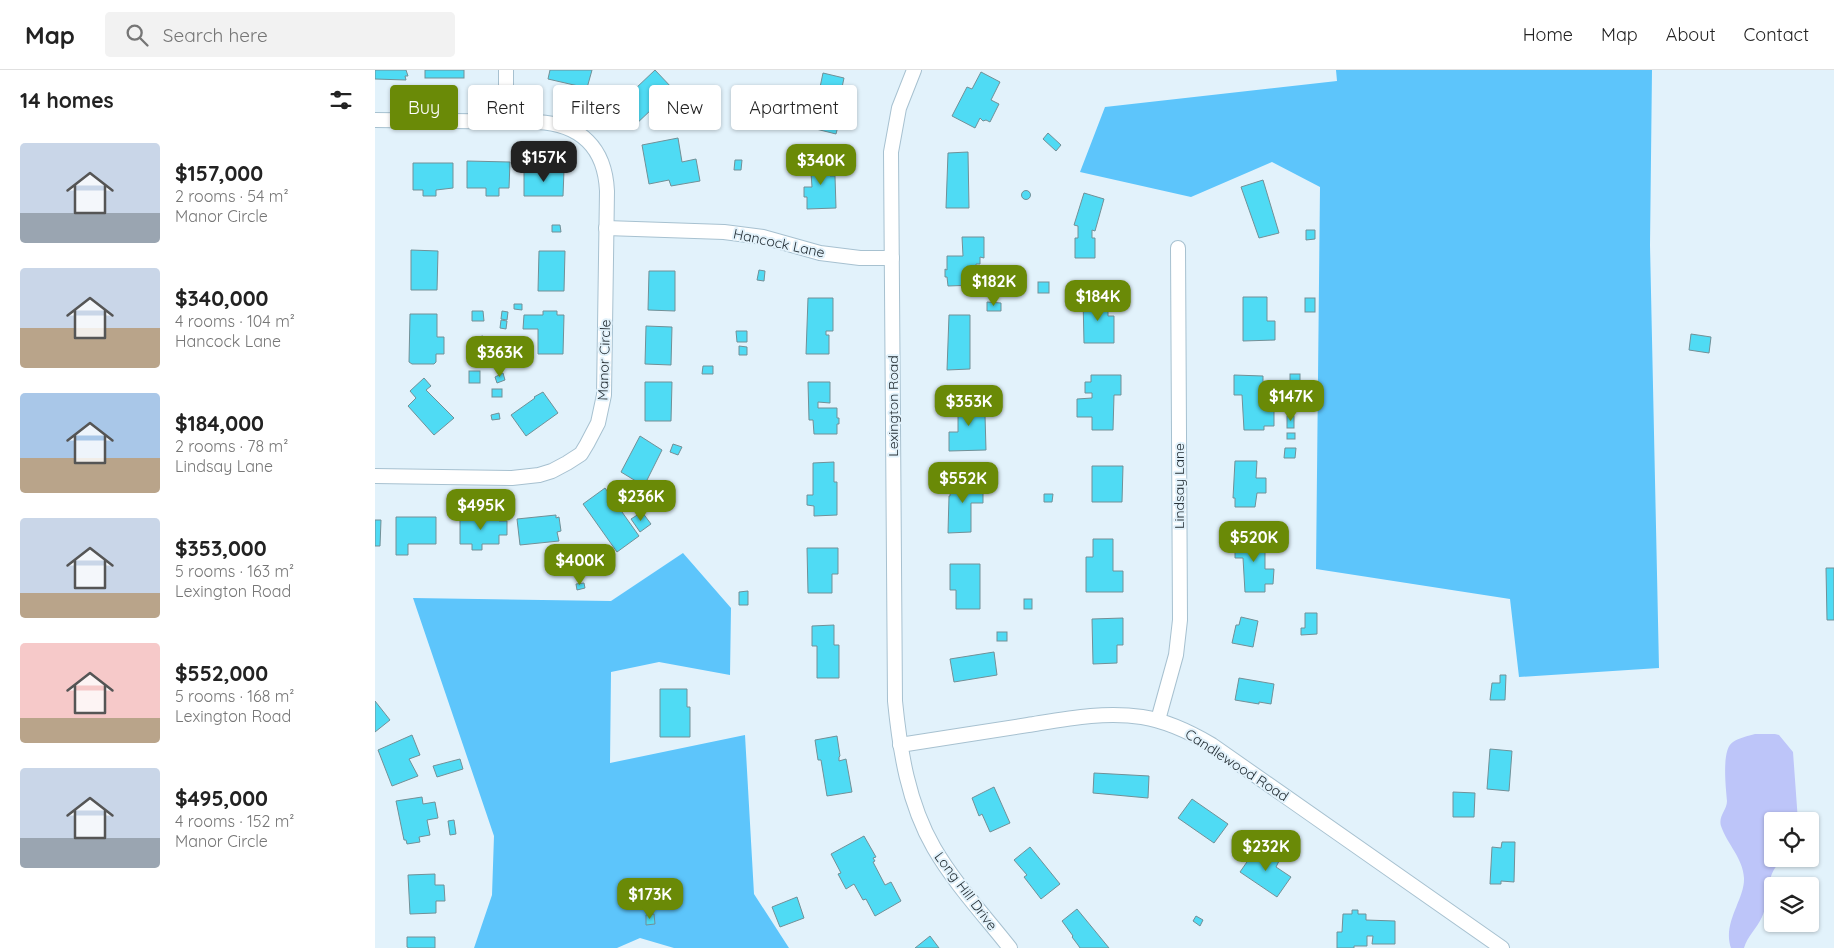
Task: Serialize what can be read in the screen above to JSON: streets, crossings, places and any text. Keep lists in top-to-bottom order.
{
  "streets": {
    "street": [
      "Hancock Lane",
      "Manor Circle",
      "Lexington Road",
      "Lindsay Lane",
      "Candlewood Road",
      "Long Hill Drive"
    ]
  },
  "crossings": [
    ["Hancock Lane", "Manor Circle"],
    ["Hancock Lane", "Lexington Road"],
    ["Lexington Road", "Candlewood Road"],
    ["Lexington Road", "Long Hill Drive"],
    ["Lindsay Lane", "Candlewood Road"],
    ["Candlewood Road", "Long Hill Drive"]
  ],
  "page": {
    "header": "Map",
    "search": "Search here",
    "nav": [
      "Home",
      "Map",
      "About",
      "Contact"
    ],
    "heading": "14 homes",
    "chip": [
      "Buy",
      "Rent",
      "Filters",
      "New",
      "Apartment"
    ],
    "list": [
      {
        "name": "$157,000",
        "note": "2 rooms · 54 m² · Manor Circle"
      },
      {
        "name": "$340,000",
        "note": "4 rooms · 104 m² · Hancock Lane"
      },
      {
        "name": "$184,000",
        "note": "2 rooms · 78 m² · Lindsay Lane"
      },
      {
        "name": "$353,000",
        "note": "5 rooms · 163 m² · Lexington Road"
      },
      {
        "name": "$552,000",
        "note": "5 rooms · 168 m² · Lexington Road"
      },
      {
        "name": "$495,000",
        "note": "4 rooms · 152 m² · Manor Circle"
      }
    ],
    "price": [
      "$157K",
      "$340K",
      "$182K",
      "$184K",
      "$363K",
      "$147K",
      "$353K",
      "$552K",
      "$236K",
      "$495K",
      "$520K",
      "$400K",
      "$232K",
      "$173K"
    ]
  }
}
